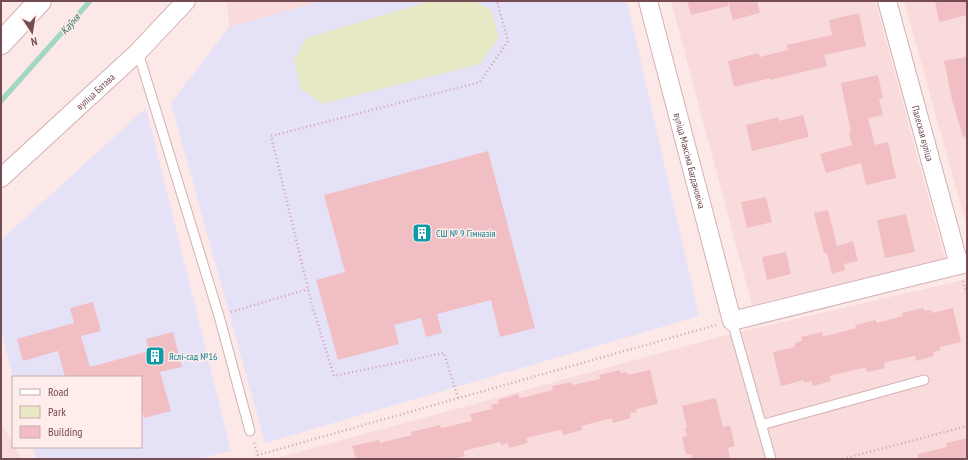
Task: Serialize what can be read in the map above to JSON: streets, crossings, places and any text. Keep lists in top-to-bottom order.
{
  "streets": {
    "street": ["вуліца Батава", "Палеская вуліца", "вуліца Максіма Багдановіча"]
  },
  "water": ["Каўня"],
  "places": {
    "building": ["СШ № 9 Гімназія", "Яслі-сад №16"]
  },
  "legend": ["Road", "Park", "Building"],
  "north": "bottom"
}
